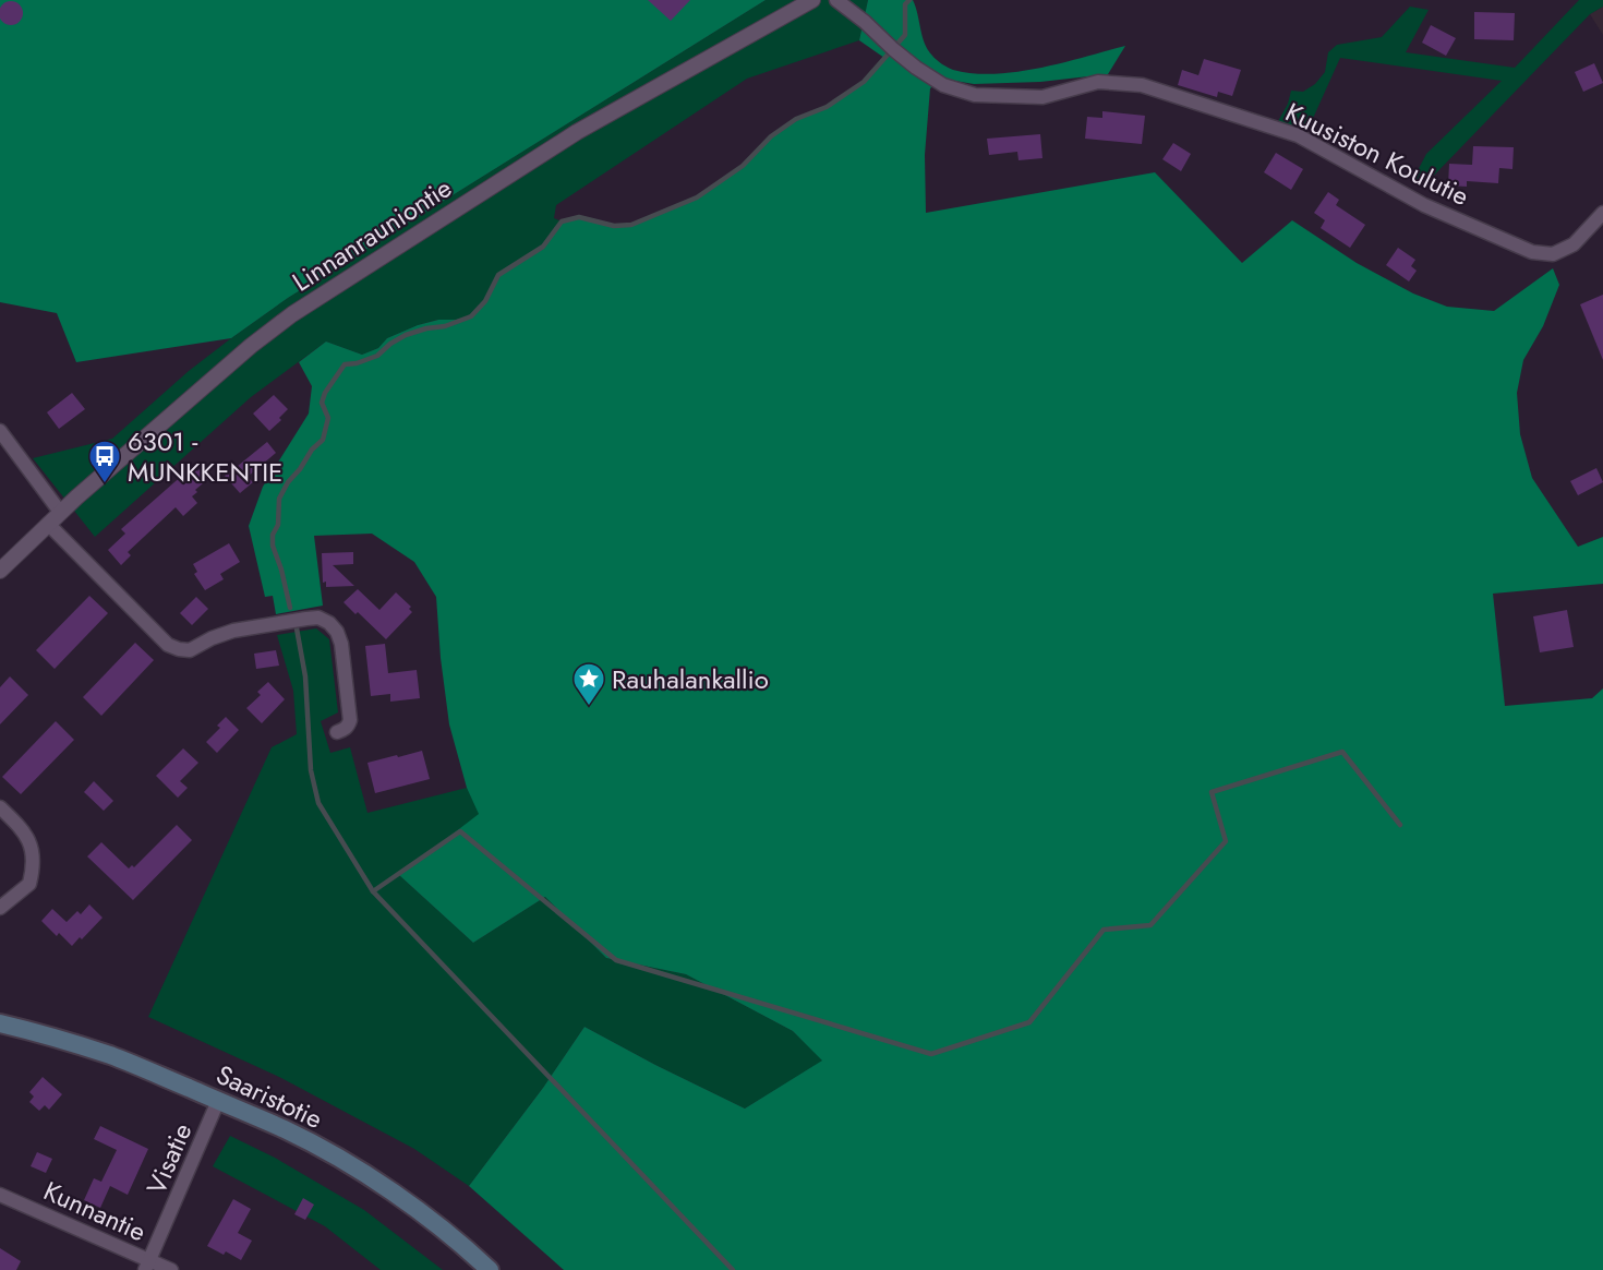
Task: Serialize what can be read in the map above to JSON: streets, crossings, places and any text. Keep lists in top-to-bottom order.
{
  "streets": {
    "main road": ["Saaristotie"],
    "street": [
      "Kuusiston Koulutie",
      "Linnanrauniontie",
      "Visatie",
      "Kunnantie"
    ]
  },
  "crossings": [
    ["Saaristotie", "Visatie"],
    ["Visatie", "Kunnantie"]
  ],
  "places": {
    "bus stop": ["6301 - MUNKKENTIE"],
    "place": ["Rauhalankallio"]
  }
}
